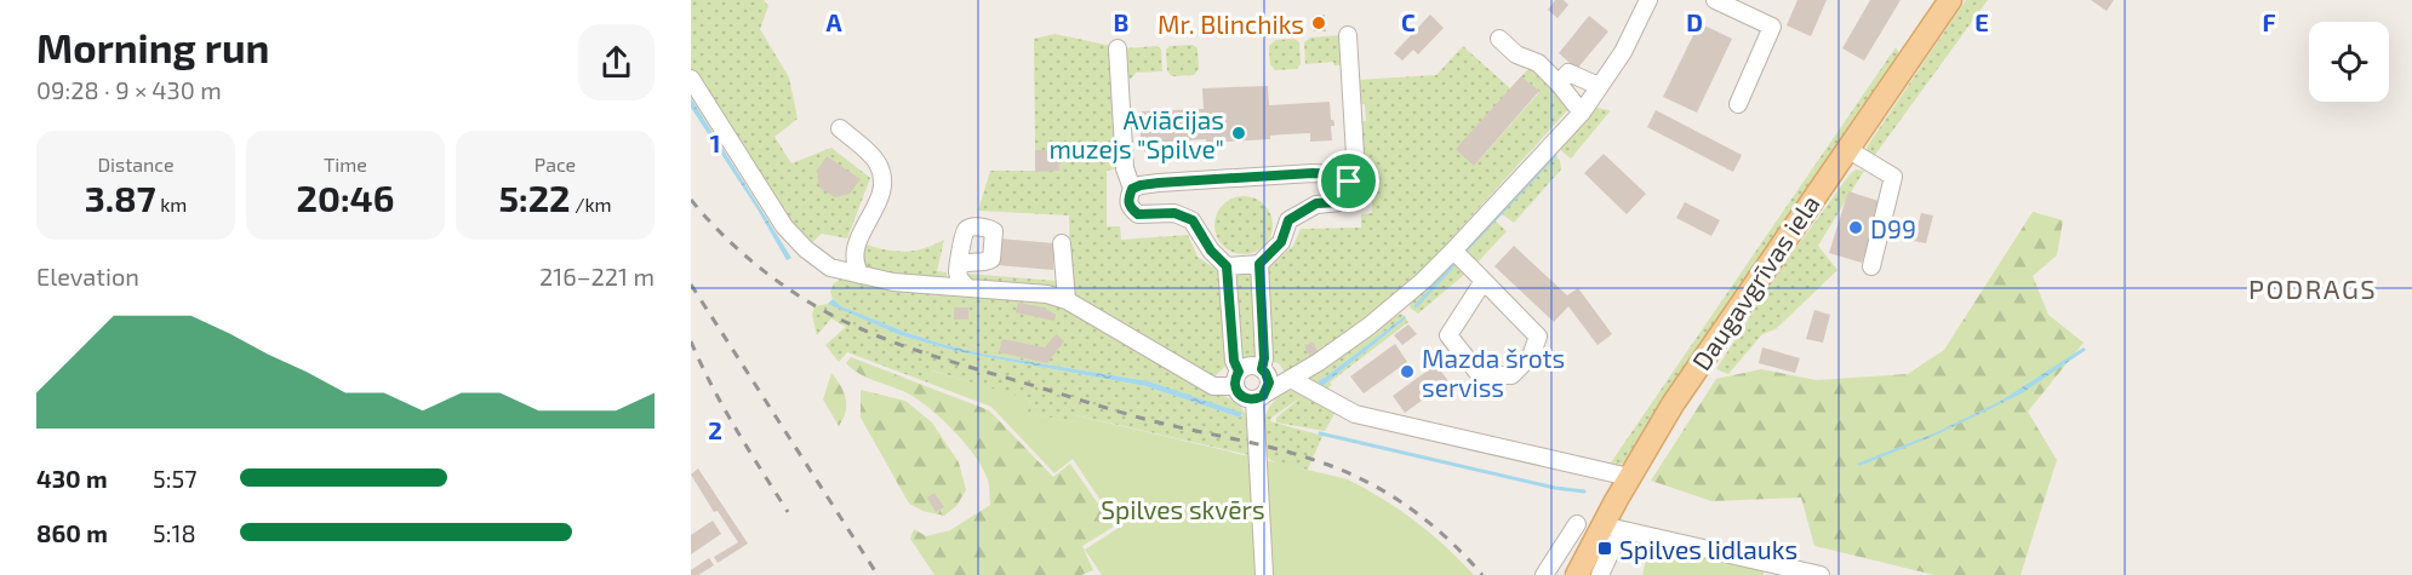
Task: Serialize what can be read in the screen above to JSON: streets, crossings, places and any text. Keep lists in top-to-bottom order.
{
  "streets": {
    "main road": ["Daugavgrīvas iela"]
  },
  "districts": ["PODRAGS"],
  "parks": ["Spilves skvērs"],
  "places": {
    "other": [
      "Mr. Blinchiks",
      "Aviācijas muzejs \"Spilve\"",
      "D99",
      "Mazda šrots serviss"
    ],
    "transit": ["Spilves lidlauks"]
  },
  "page": {
    "heading": ["Morning run", "09:28 · 9 × 430 m"],
    "stats": [
      ["Distance", "3.87 km"],
      ["Time", "20:46"],
      ["Pace", "5:22 /km"]
    ],
    "chart": ["Elevation", "216–221 m"],
    "list": [
      {
        "name": "430 m",
        "note": "5:57"
      },
      {
        "name": "860 m",
        "note": "5:18"
      }
    ]
  },
  "grid": {
    "columns": [
      "A",
      "B",
      "C",
      "D",
      "E",
      "F"
    ],
    "rows": ["1", "2"]
  }
}
